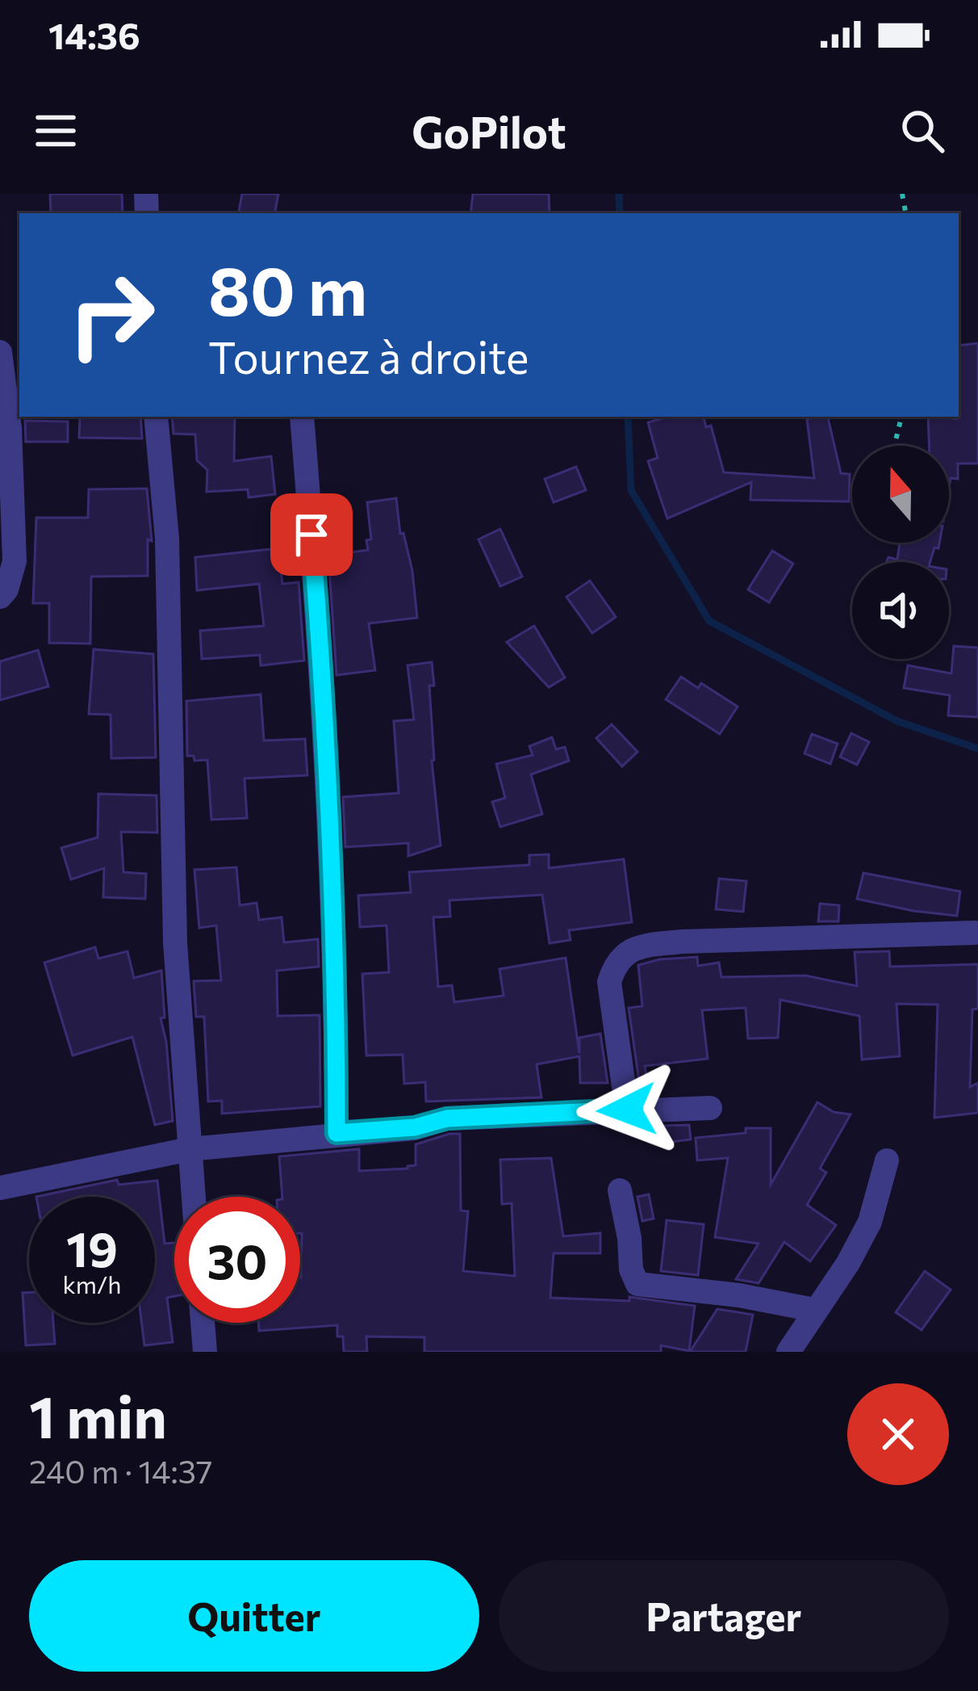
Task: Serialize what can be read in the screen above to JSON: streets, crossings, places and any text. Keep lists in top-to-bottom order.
{
  "north": "top",
  "page": {
    "status": "14:36",
    "header": "GoPilot",
    "turn": ["80 m", "Tournez à droite"],
    "speed": "19 km/h",
    "limit": "30",
    "heading": ["1 min", "240 m · 14:37"],
    "buttons": ["Quitter", "Partager"]
  }
}
